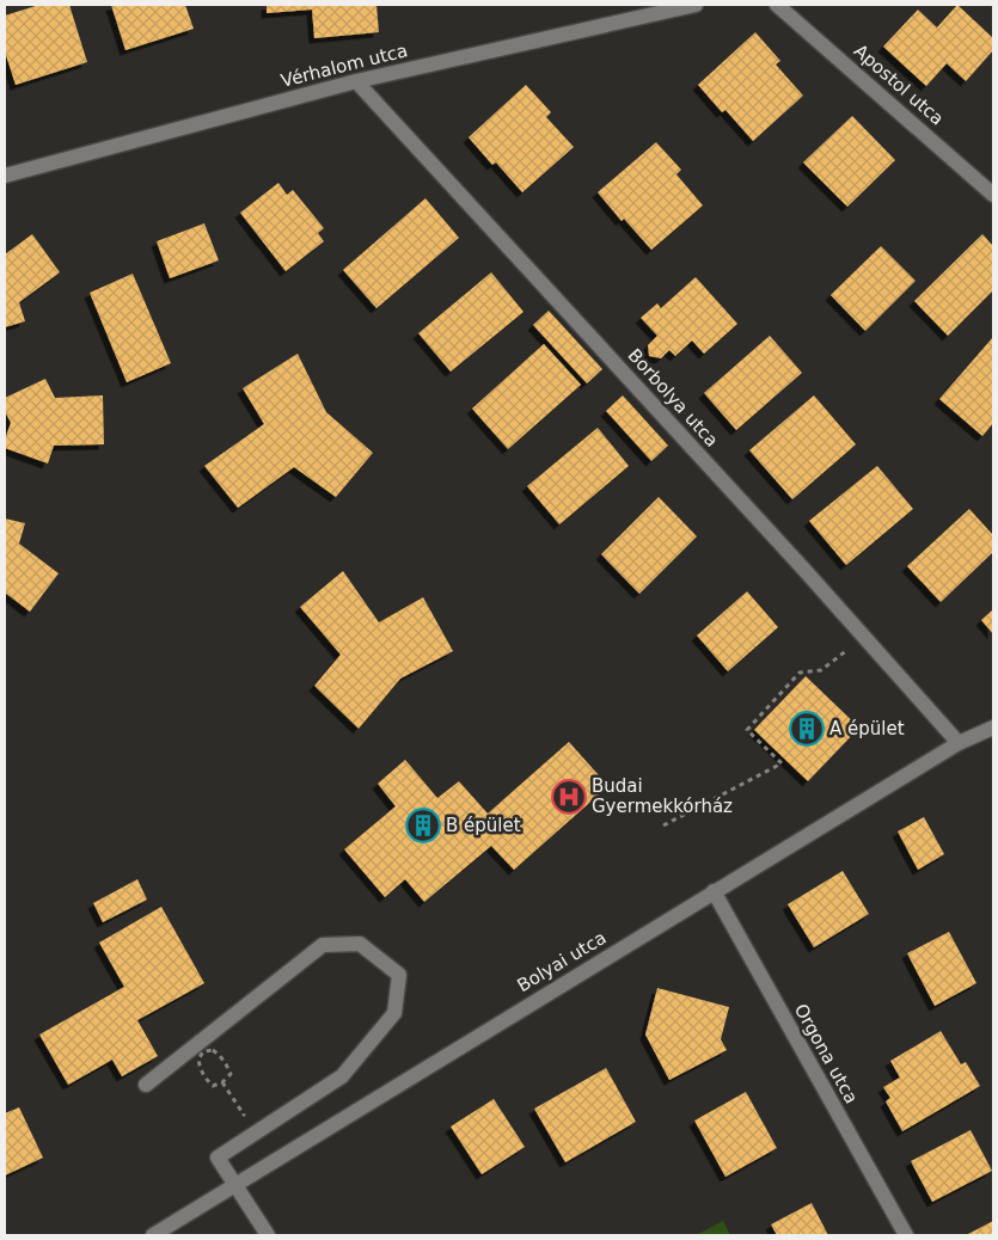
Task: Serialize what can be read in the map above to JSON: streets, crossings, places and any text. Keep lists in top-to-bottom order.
{
  "streets": {
    "street": [
      "Vérhalom utca",
      "Apostol utca",
      "Borbolya utca",
      "Bolyai utca",
      "Orgona utca"
    ]
  },
  "crossings": [
    ["Vérhalom utca", "Borbolya utca"],
    ["Borbolya utca", "Bolyai utca"],
    ["Bolyai utca", "Orgona utca"]
  ],
  "places": {
    "building": ["A épület", "B épület"],
    "hospital": ["Budai Gyermekkórház"]
  }
}
